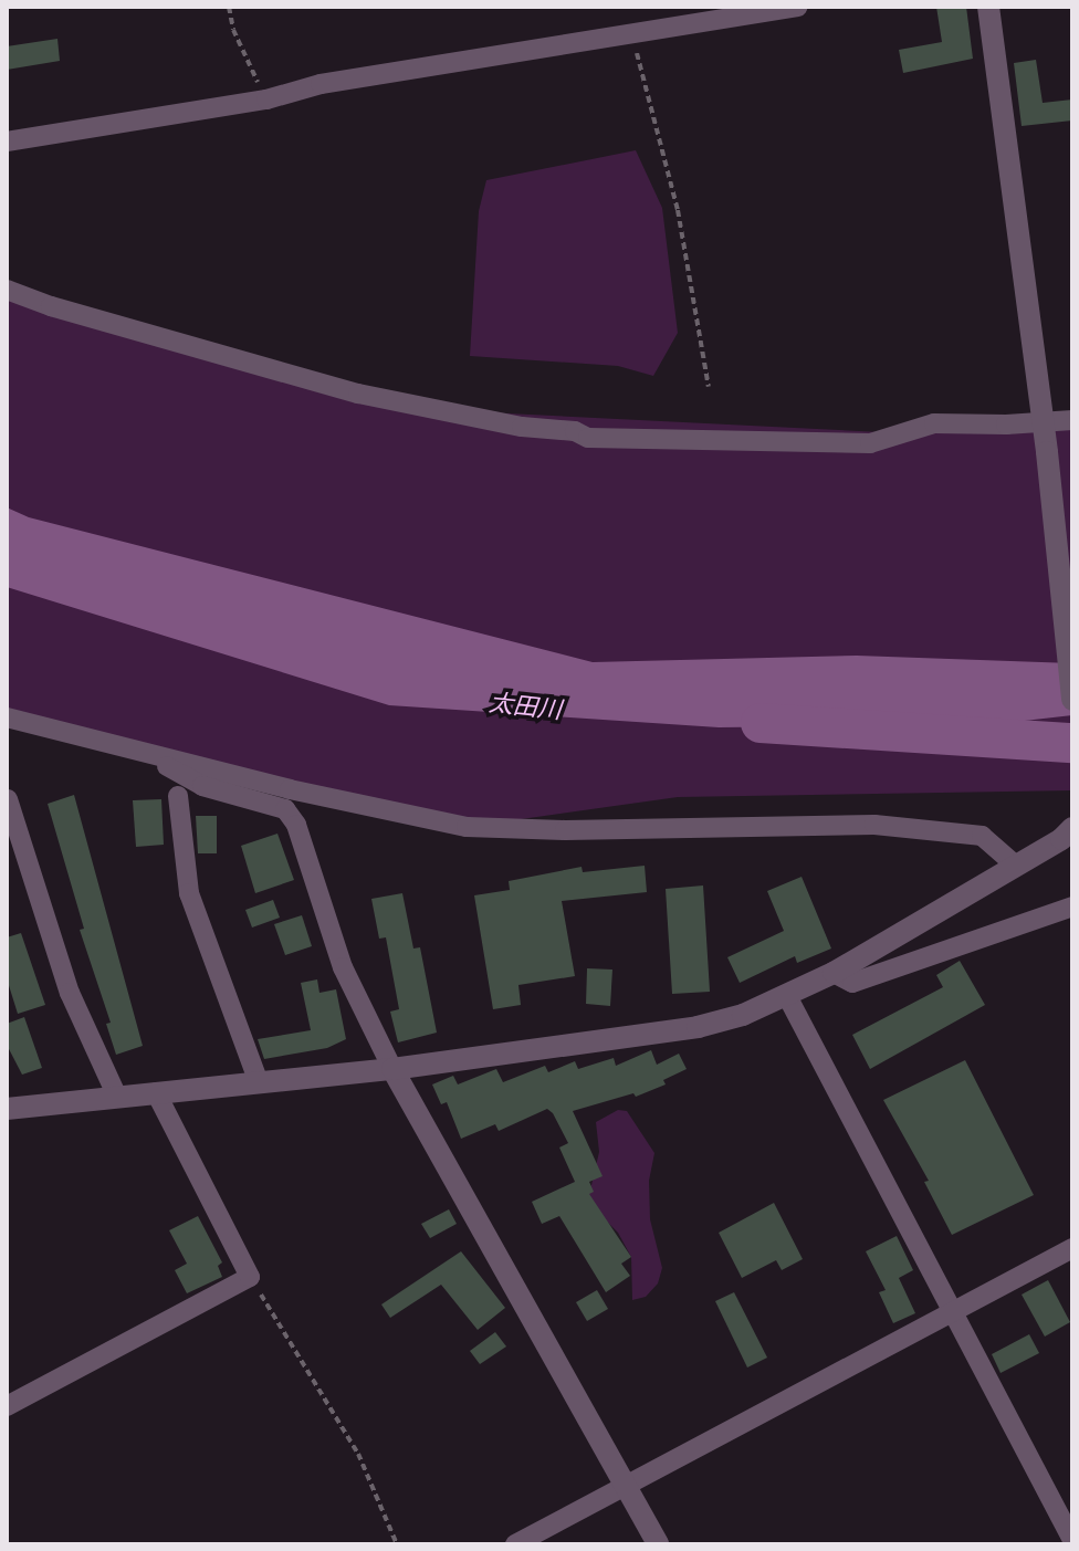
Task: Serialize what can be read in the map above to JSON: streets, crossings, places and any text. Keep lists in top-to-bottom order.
{
  "water": ["太田川"]
}
